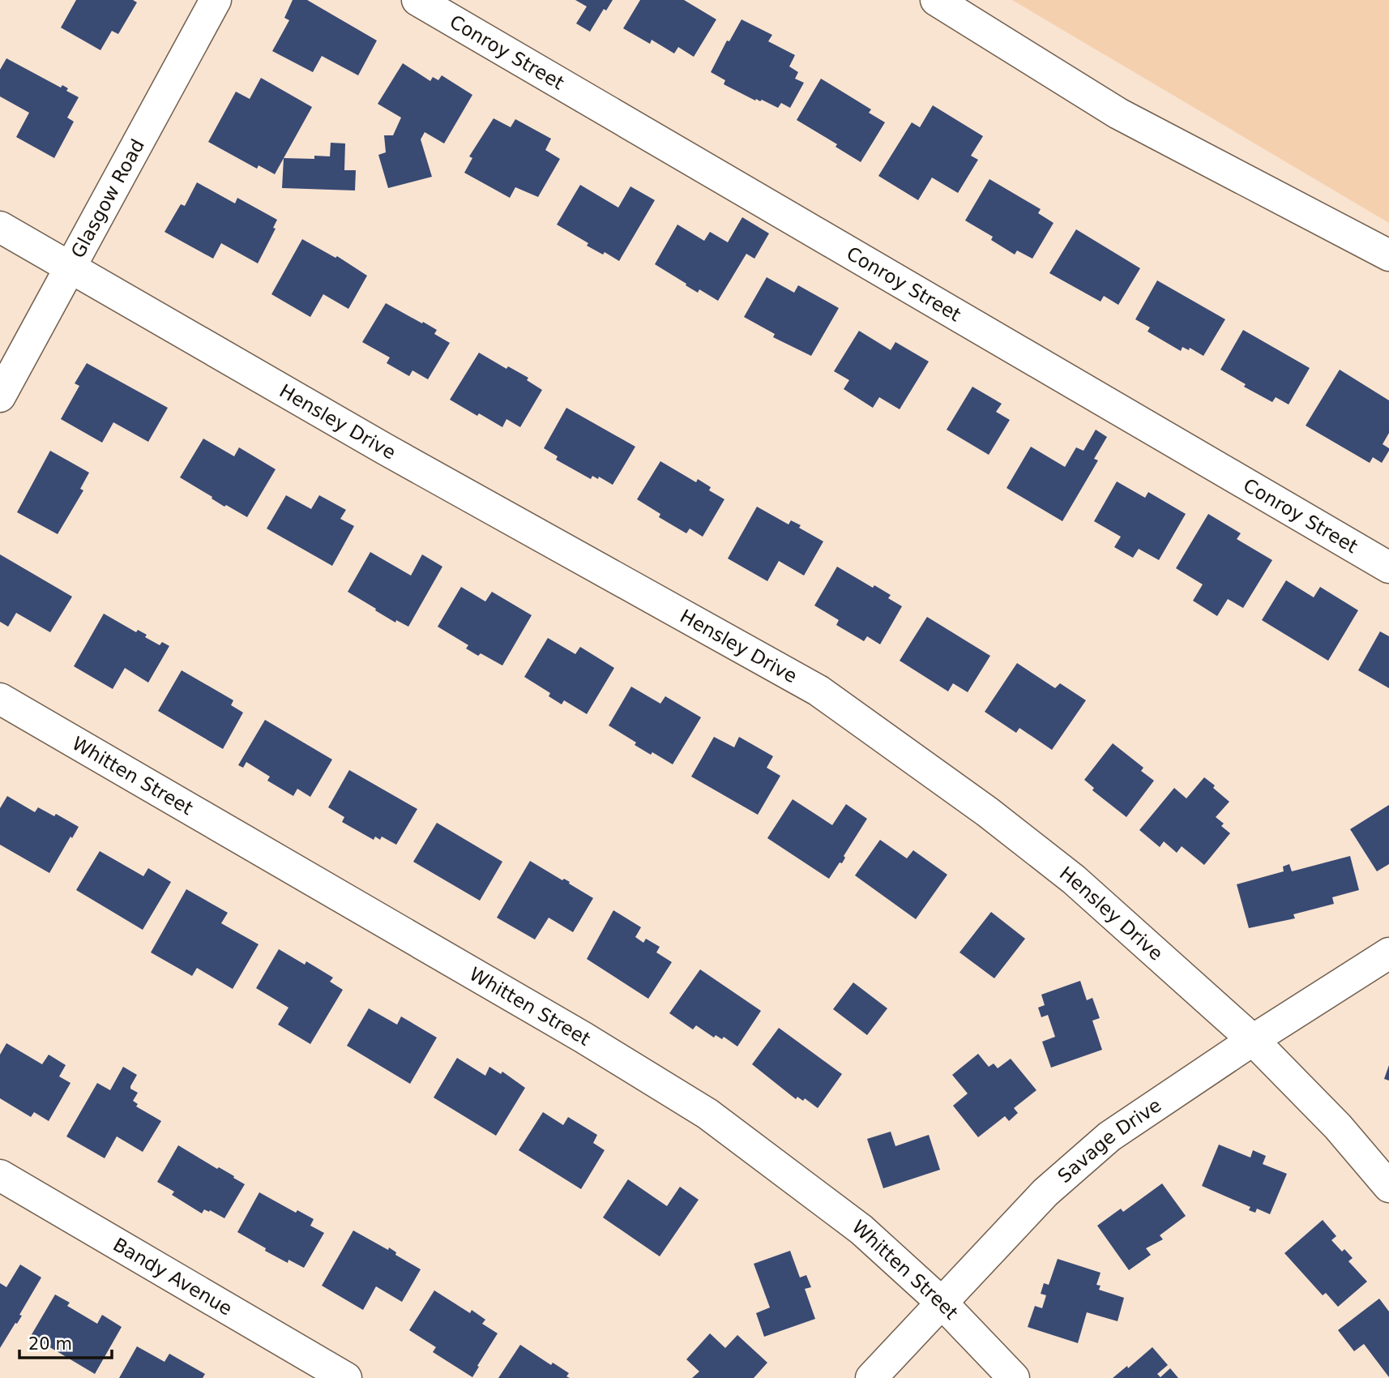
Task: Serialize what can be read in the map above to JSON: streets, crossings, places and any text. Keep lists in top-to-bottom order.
{
  "streets": {
    "street": [
      "Conroy Street",
      "Glasgow Road",
      "Hensley Drive",
      "Whitten Street",
      "Savage Drive",
      "Bandy Avenue"
    ]
  },
  "crossings": [
    ["Glasgow Road", "Hensley Drive"],
    ["Hensley Drive", "Savage Drive"],
    ["Whitten Street", "Savage Drive"]
  ],
  "scale_bar": "20 m"
}
